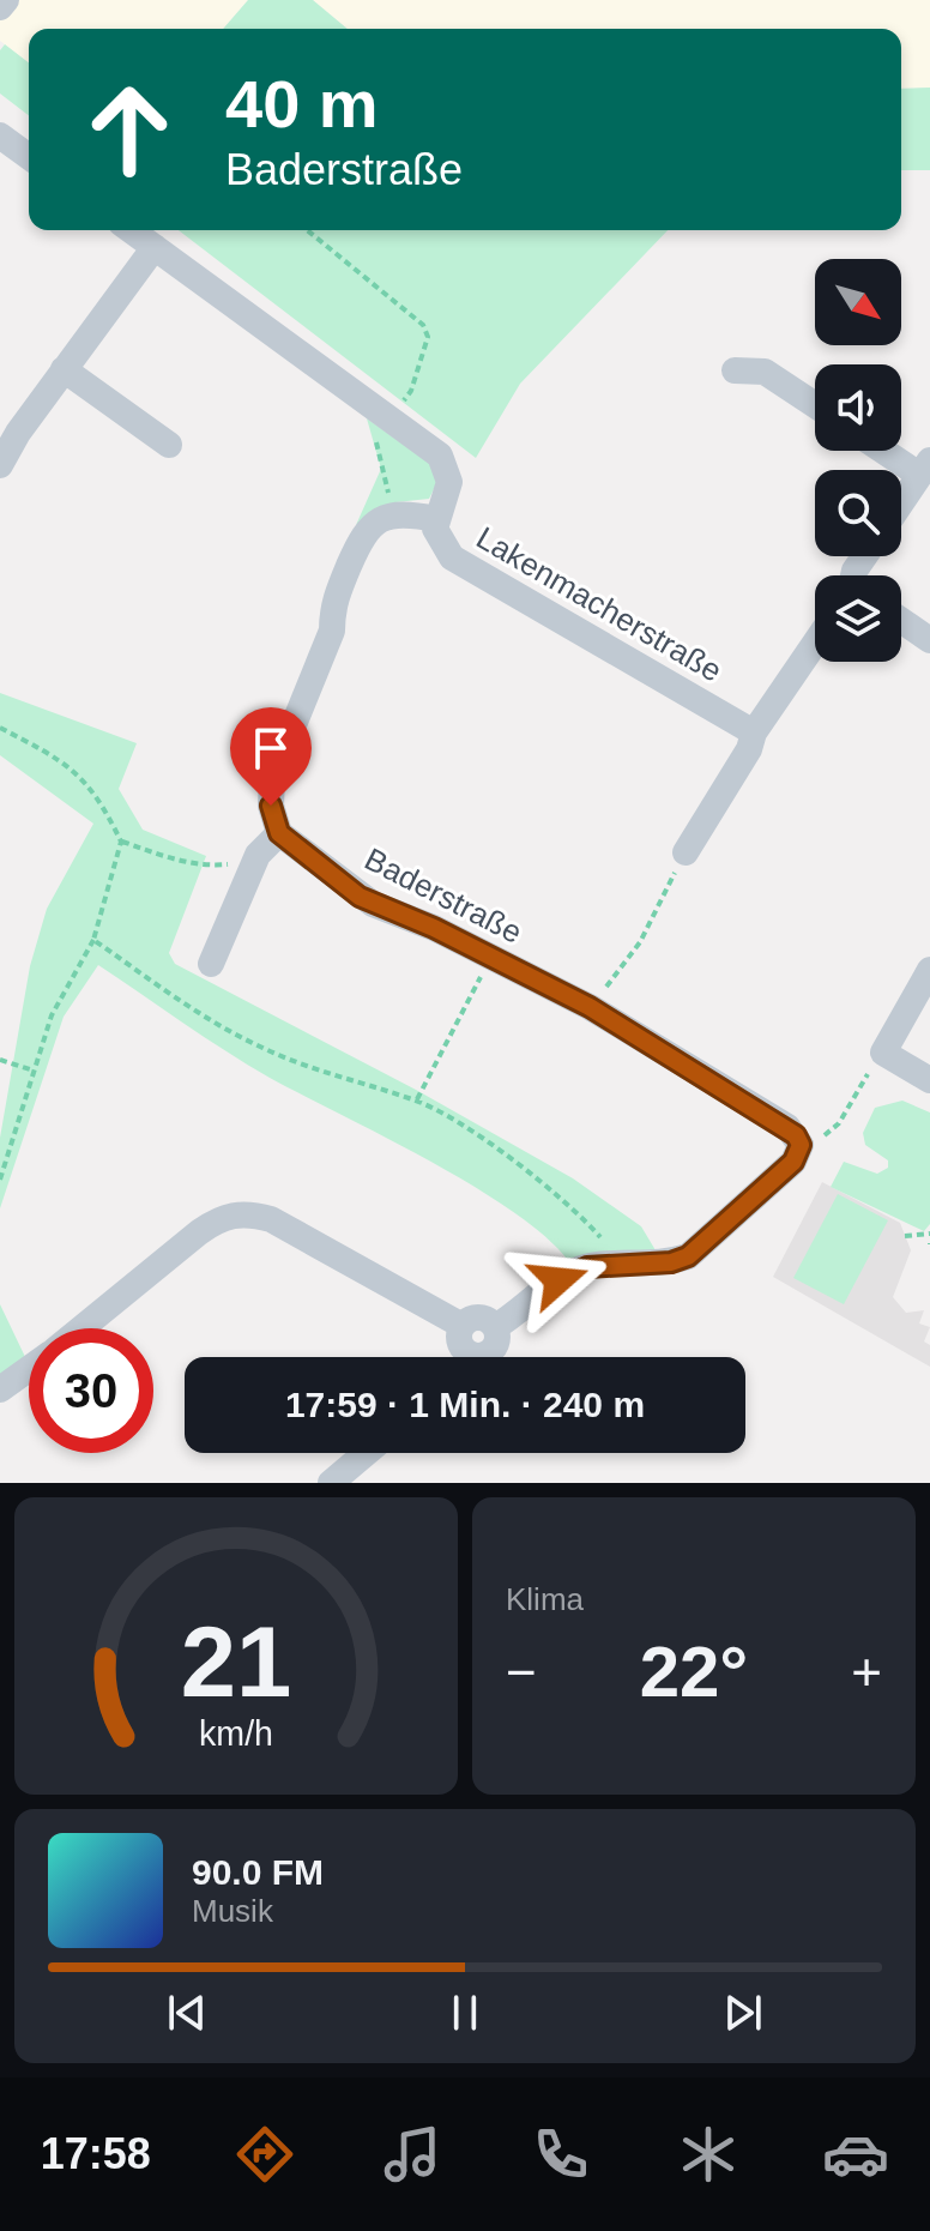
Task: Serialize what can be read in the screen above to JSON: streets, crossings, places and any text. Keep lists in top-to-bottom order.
{
  "streets": {
    "street": ["Lakenmacherstraße", "Baderstraße"]
  },
  "north": "bottom right",
  "page": {
    "turn": ["40 m", "Baderstraße"],
    "limit": "30",
    "trip": "17:59 · 1 Min. · 240 m",
    "tile": "Klima",
    "heat": ["−", "22°", "+"],
    "song": ["90.0 FM", "Musik"],
    "tabs": "17:58",
    "gauge": ["21", "km/h"]
  }
}
